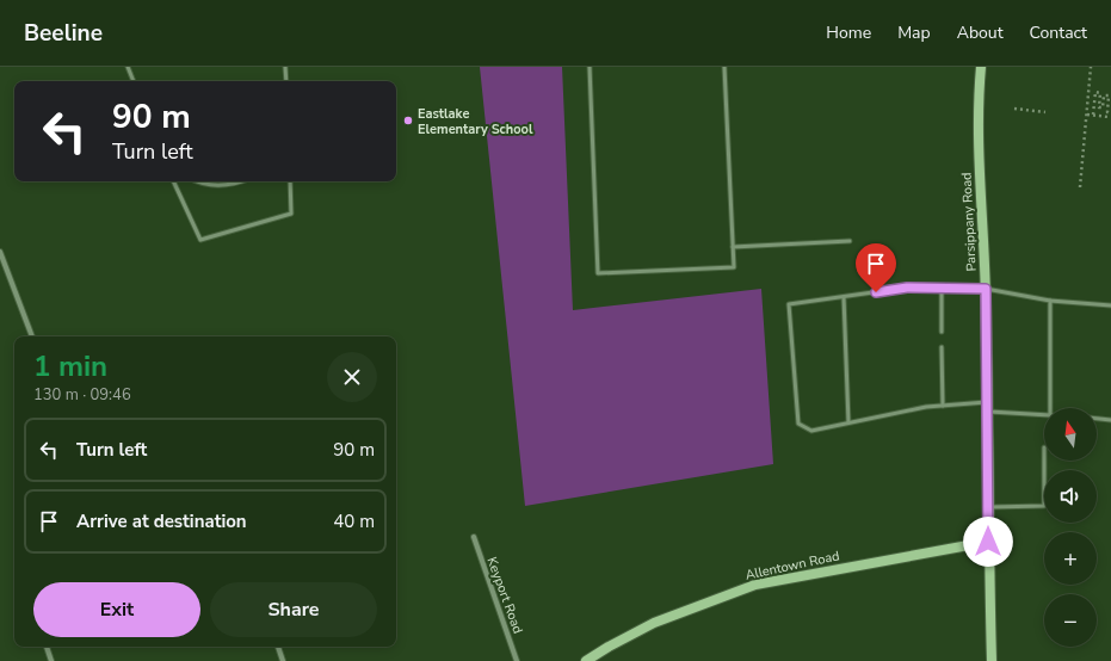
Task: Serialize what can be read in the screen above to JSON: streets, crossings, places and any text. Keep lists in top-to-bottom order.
{
  "streets": {
    "main road": ["Parsippany Road", "Allentown Road"],
    "street": ["Keyport Road"]
  },
  "crossings": [
    ["Parsippany Road", "Allentown Road"]
  ],
  "places": ["Eastlake Elementary School"],
  "north": "top",
  "page": {
    "header": "Beeline",
    "nav": [
      "Home",
      "Map",
      "About",
      "Contact"
    ],
    "turn": ["90 m", "Turn left"],
    "heading": ["1 min", "130 m · 09:46"],
    "map_buttons": ["+", "−"],
    "list": [
      {
        "name": "Turn left",
        "value": "90 m"
      },
      {
        "name": "Arrive at destination",
        "value": "40 m"
      }
    ],
    "buttons": ["Exit", "Share"]
  }
}
